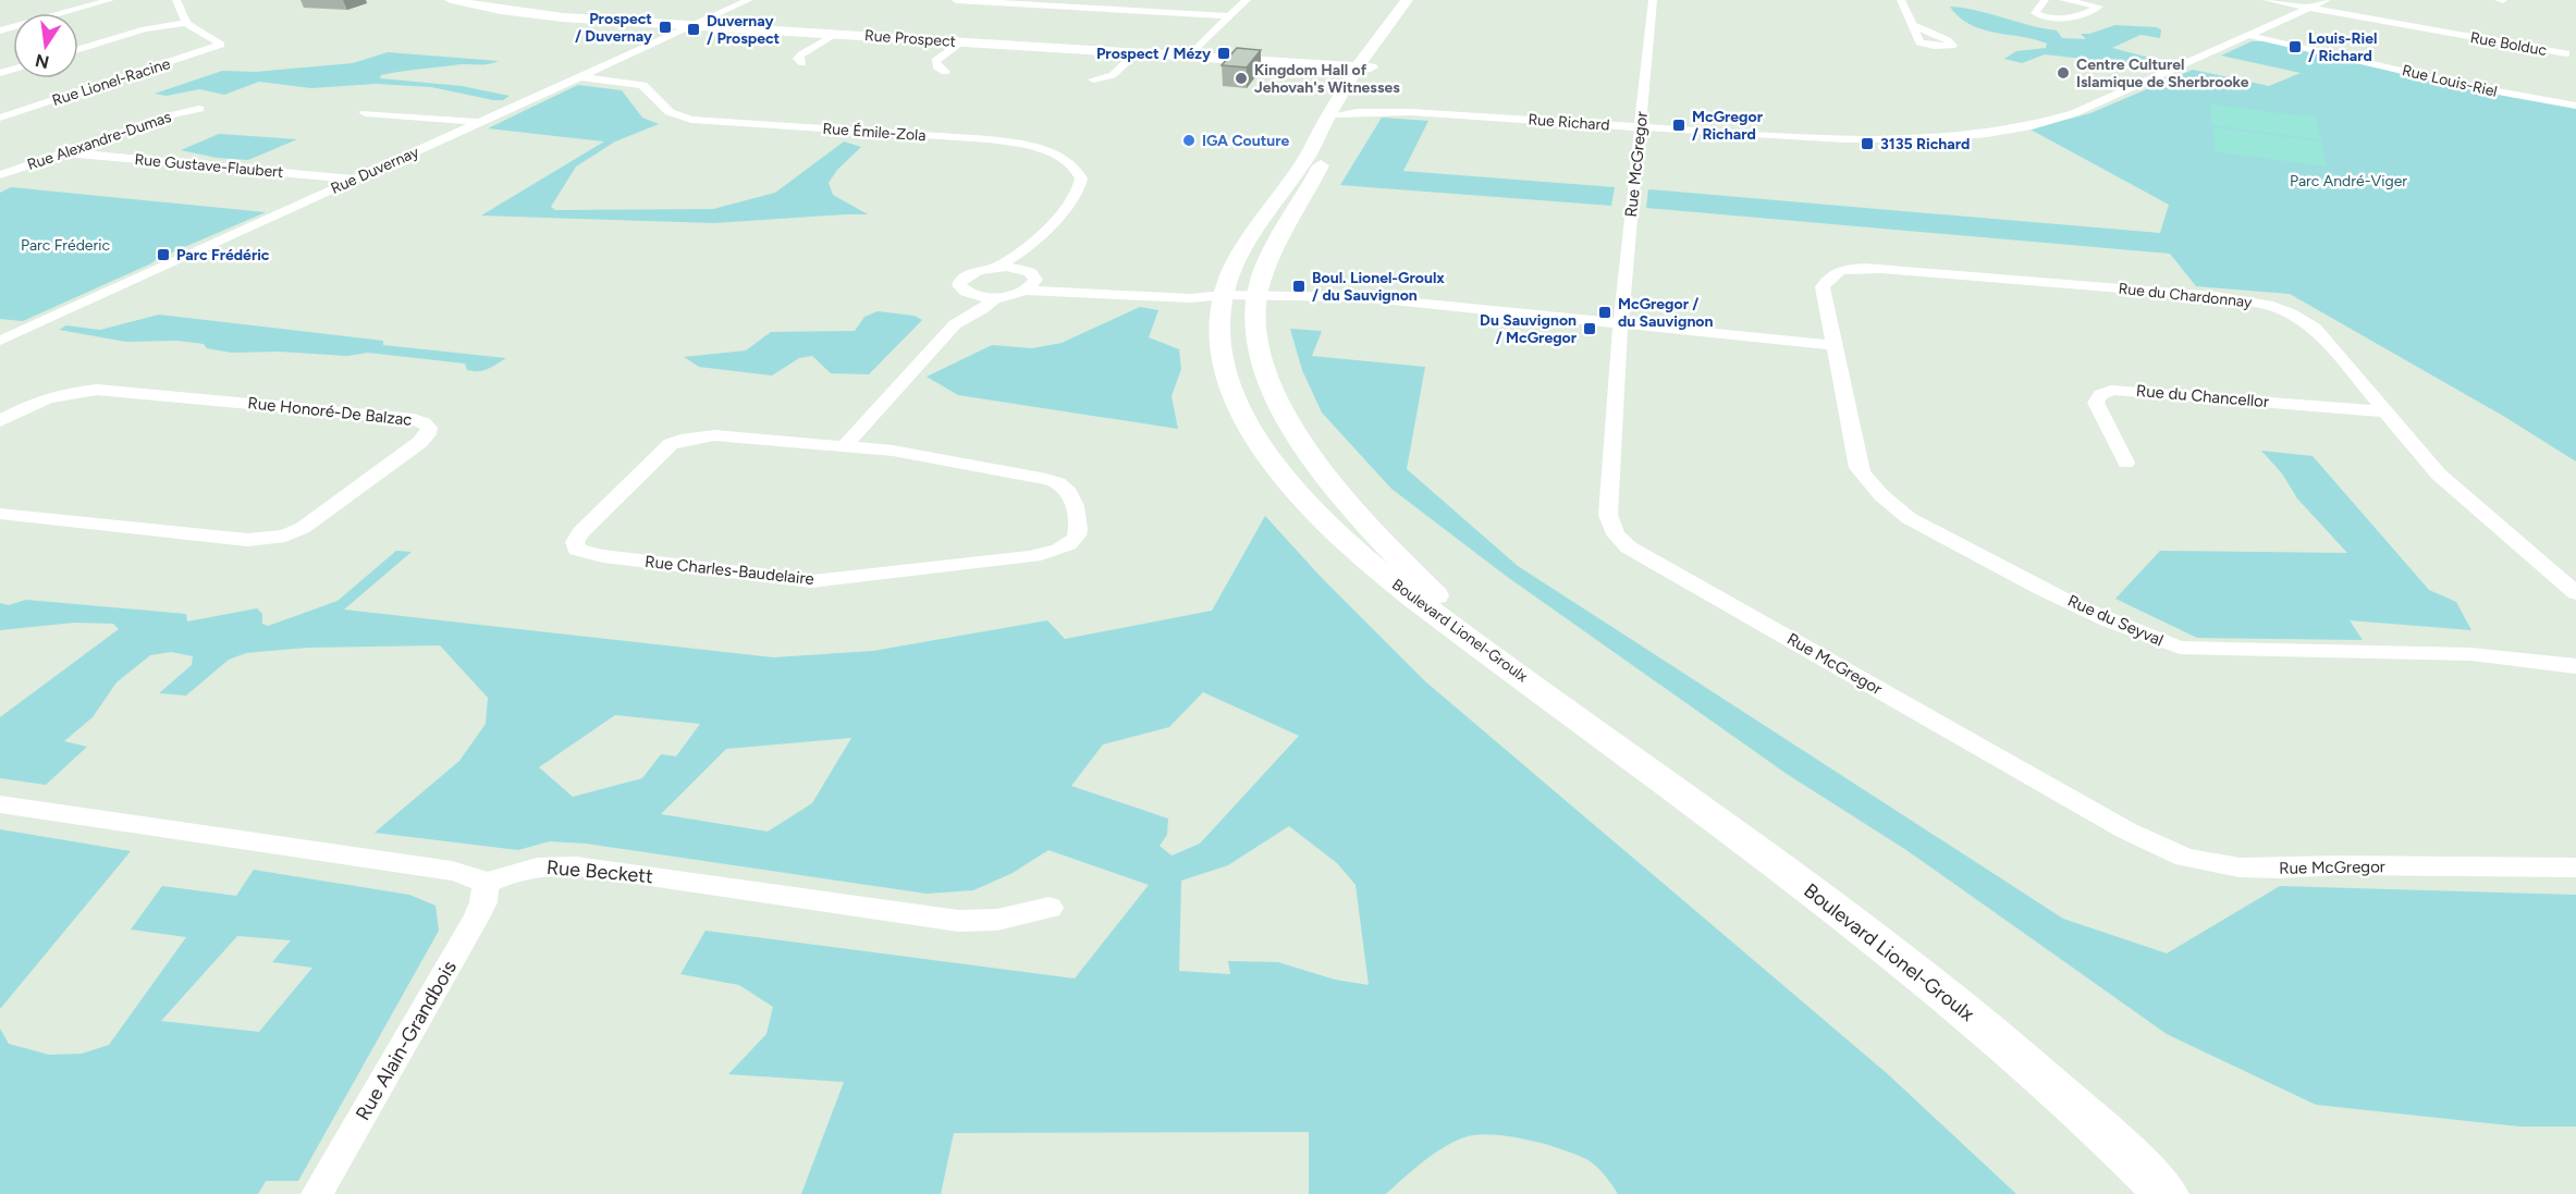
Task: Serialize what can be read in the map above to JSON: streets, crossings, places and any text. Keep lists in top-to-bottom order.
{
  "streets": {
    "main road": ["Rue Prospect", "Boulevard Lionel-Groulx"],
    "street": [
      "Rue Bolduc",
      "Rue Louis-Riel",
      "Rue Lionel-Racine",
      "Rue Richard",
      "Rue Émile-Zola",
      "Rue Alexandre-Dumas",
      "Rue McGregor",
      "Rue Gustave-Flaubert",
      "Rue Duvernay",
      "Rue du Chardonnay",
      "Rue du Chancellor",
      "Rue Honoré-De Balzac",
      "Rue Charles-Baudelaire",
      "Rue du Seyval",
      "Rue Beckett",
      "Rue Alain-Grandbois"
    ]
  },
  "crossings": [
    ["Rue Prospect", "Rue Duvernay"],
    ["Rue Prospect", "Boulevard Lionel-Groulx"],
    ["Rue Bolduc", "Rue Richard"],
    ["Rue Louis-Riel", "Rue Richard"],
    ["Rue Richard", "Rue McGregor"],
    ["Rue Richard", "Boulevard Lionel-Groulx"],
    ["Rue Émile-Zola", "Rue Duvernay"],
    ["Rue Alexandre-Dumas", "Rue Gustave-Flaubert"],
    ["Rue Gustave-Flaubert", "Rue Duvernay"],
    ["Rue du Chardonnay", "Rue du Chancellor"],
    ["Rue du Chardonnay", "Rue du Seyval"],
    ["Rue Beckett", "Rue Alain-Grandbois"]
  ],
  "parks": ["Parc André-Viger", "Parc Fréderic"],
  "places": {
    "transit": [
      "Prospect / Duvernay",
      "Duvernay / Prospect",
      "Louis-Riel / Richard",
      "Prospect / Mézy",
      "McGregor / Richard",
      "3135 Richard",
      "Parc Frédéric",
      "Boul. Lionel-Groulx / du Sauvignon",
      "McGregor / du Sauvignon",
      "Du Sauvignon / McGregor"
    ],
    "other": ["Centre Culturel Islamique de Sherbrooke", "Kingdom Hall of Jehovah's Witnesses", "IGA Couture"]
  },
  "north": "bottom"
}
